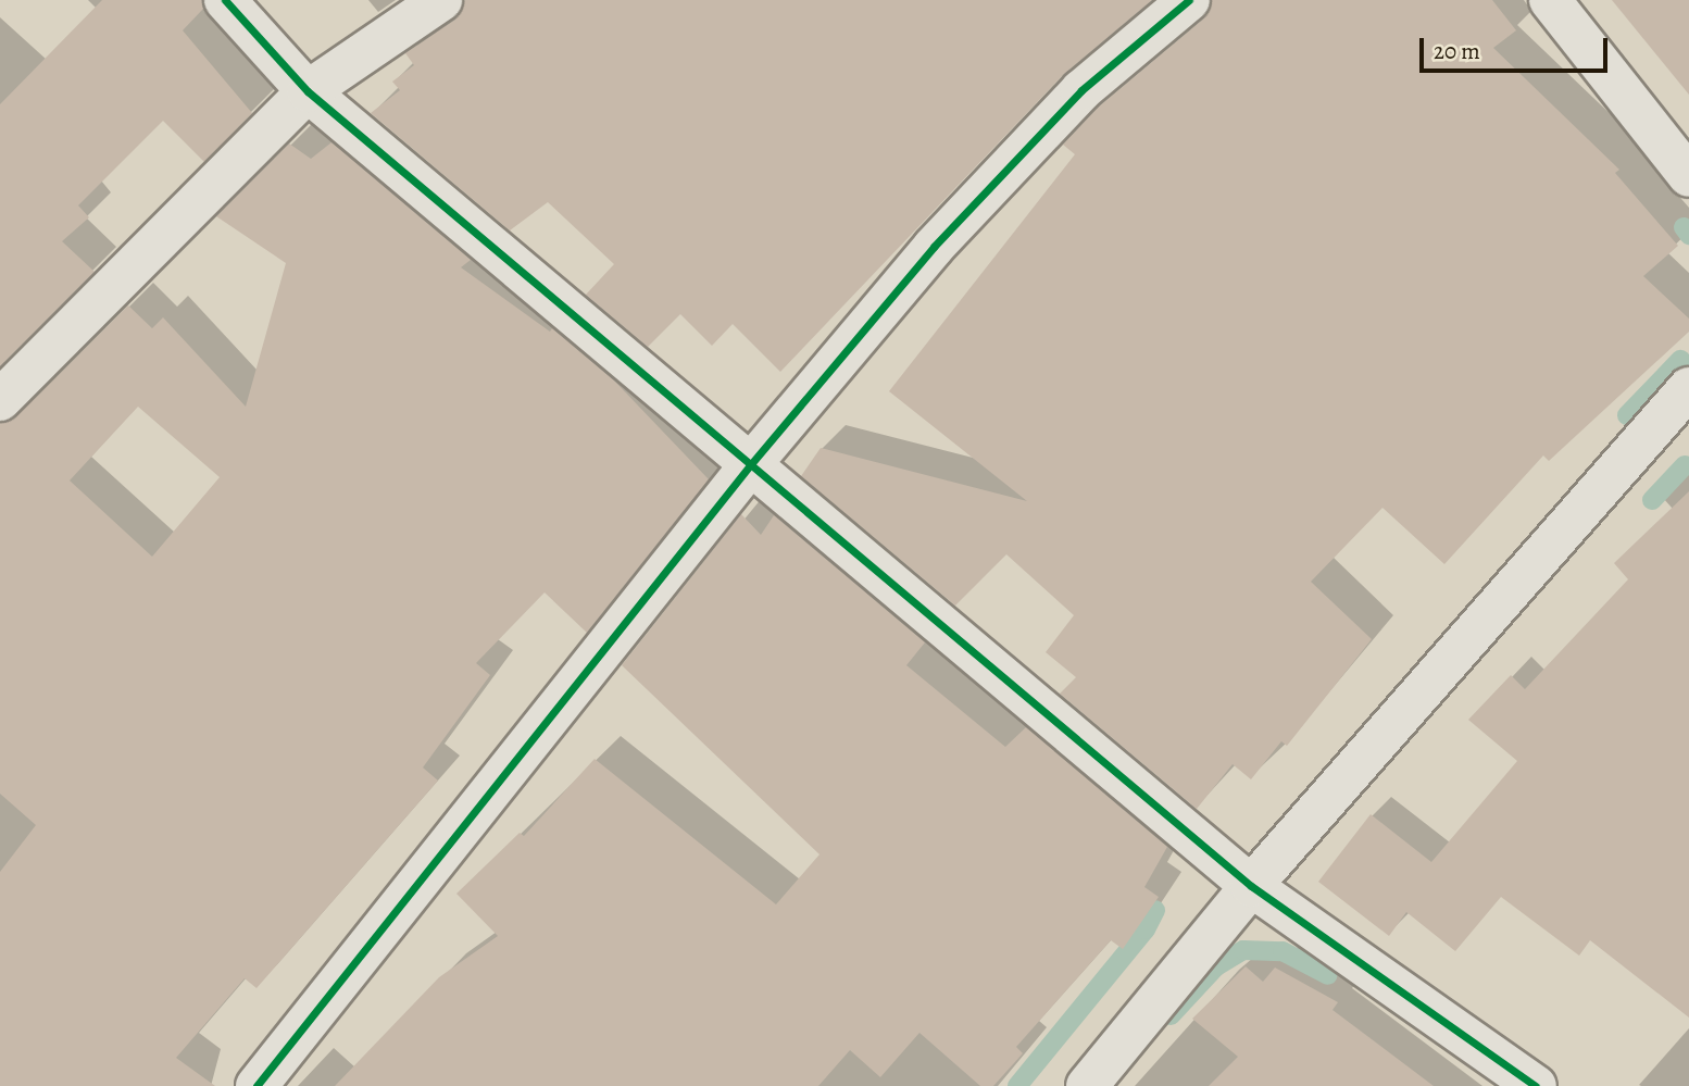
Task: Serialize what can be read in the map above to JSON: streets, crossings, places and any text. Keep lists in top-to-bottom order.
{
  "scale_bar": "20 m"
}
